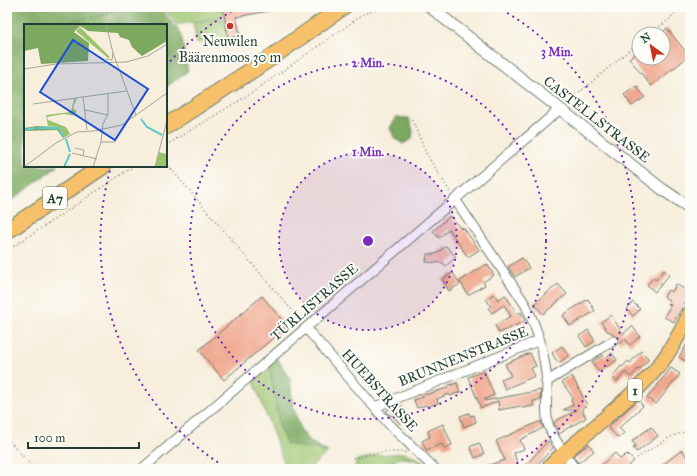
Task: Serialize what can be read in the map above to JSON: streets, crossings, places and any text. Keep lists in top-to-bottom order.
{
  "streets": {
    "highway": ["A7"],
    "main road": ["1"],
    "street": [
      "CASTELLSTRASSE",
      "TÜRLISTRASSE",
      "BRUNNENSTRASSE",
      "HUEBSTRASSE"
    ]
  },
  "crossings": [
    ["CASTELLSTRASSE", "TÜRLISTRASSE"],
    ["TÜRLISTRASSE", "HUEBSTRASSE"],
    ["BRUNNENSTRASSE", "HUEBSTRASSE"]
  ],
  "places": ["Neuwilen Bäärenmoos 30 m"],
  "scale_bar": "100 m",
  "north": "top left",
  "rings": ["3 Min.", "2 Min.", "1 Min."]
}
